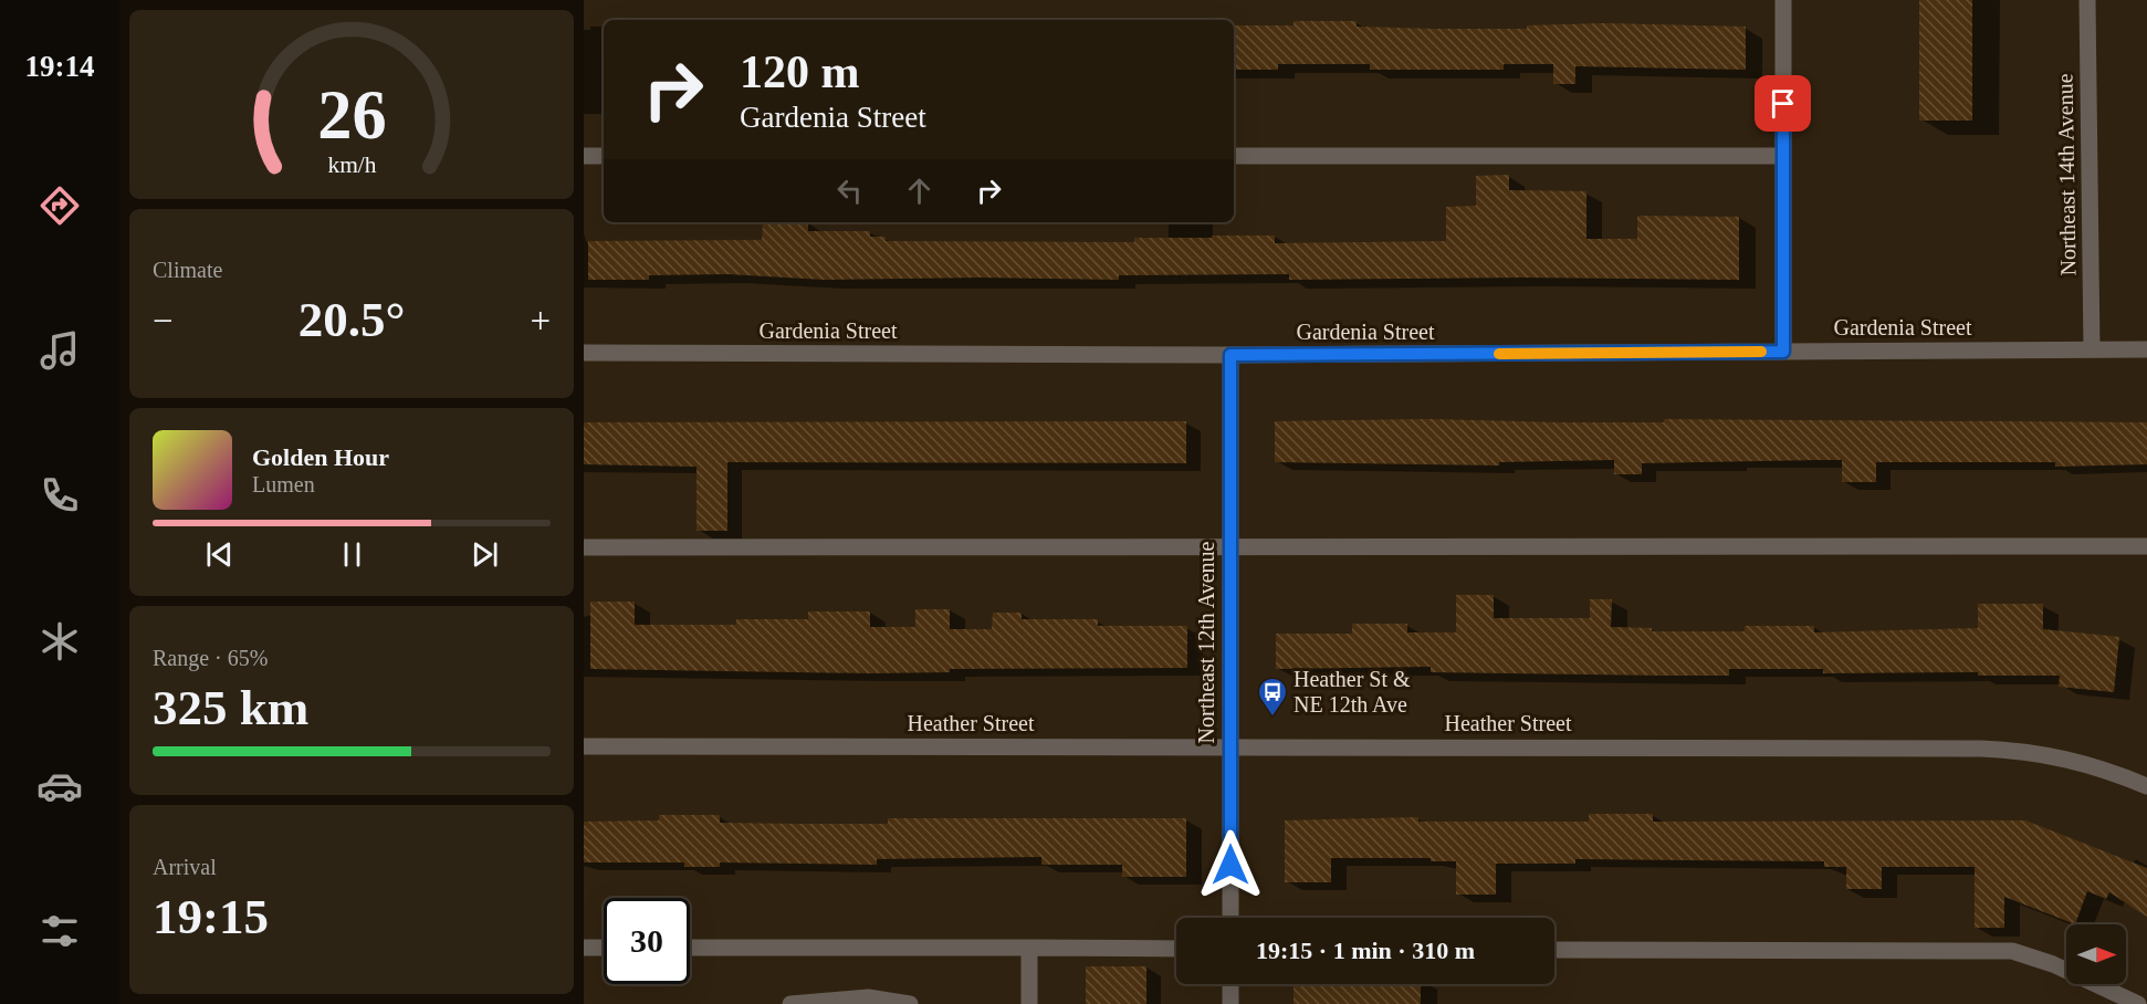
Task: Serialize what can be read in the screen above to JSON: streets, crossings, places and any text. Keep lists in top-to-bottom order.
{
  "streets": {
    "street": [
      "Northeast 14th Avenue",
      "Gardenia Street",
      "Northeast 12th Avenue",
      "Heather Street"
    ]
  },
  "crossings": [
    ["Northeast 14th Avenue", "Gardenia Street"],
    ["Gardenia Street", "Northeast 12th Avenue"],
    ["Northeast 12th Avenue", "Heather Street"]
  ],
  "places": {
    "bus stop": ["Heather St & NE 12th Ave"]
  },
  "north": "right",
  "page": {
    "tabs": "19:14",
    "turn": ["120 m", "Gardenia Street"],
    "tile": [
      "Climate",
      ["Range · 65%", "325 km"],
      ["Arrival", "19:15"]
    ],
    "heat": ["−", "20.5°", "+"],
    "song": ["Golden Hour", "Lumen"],
    "limit": "30",
    "trip": "19:15 · 1 min · 310 m",
    "gauge": ["26", "km/h"]
  }
}
